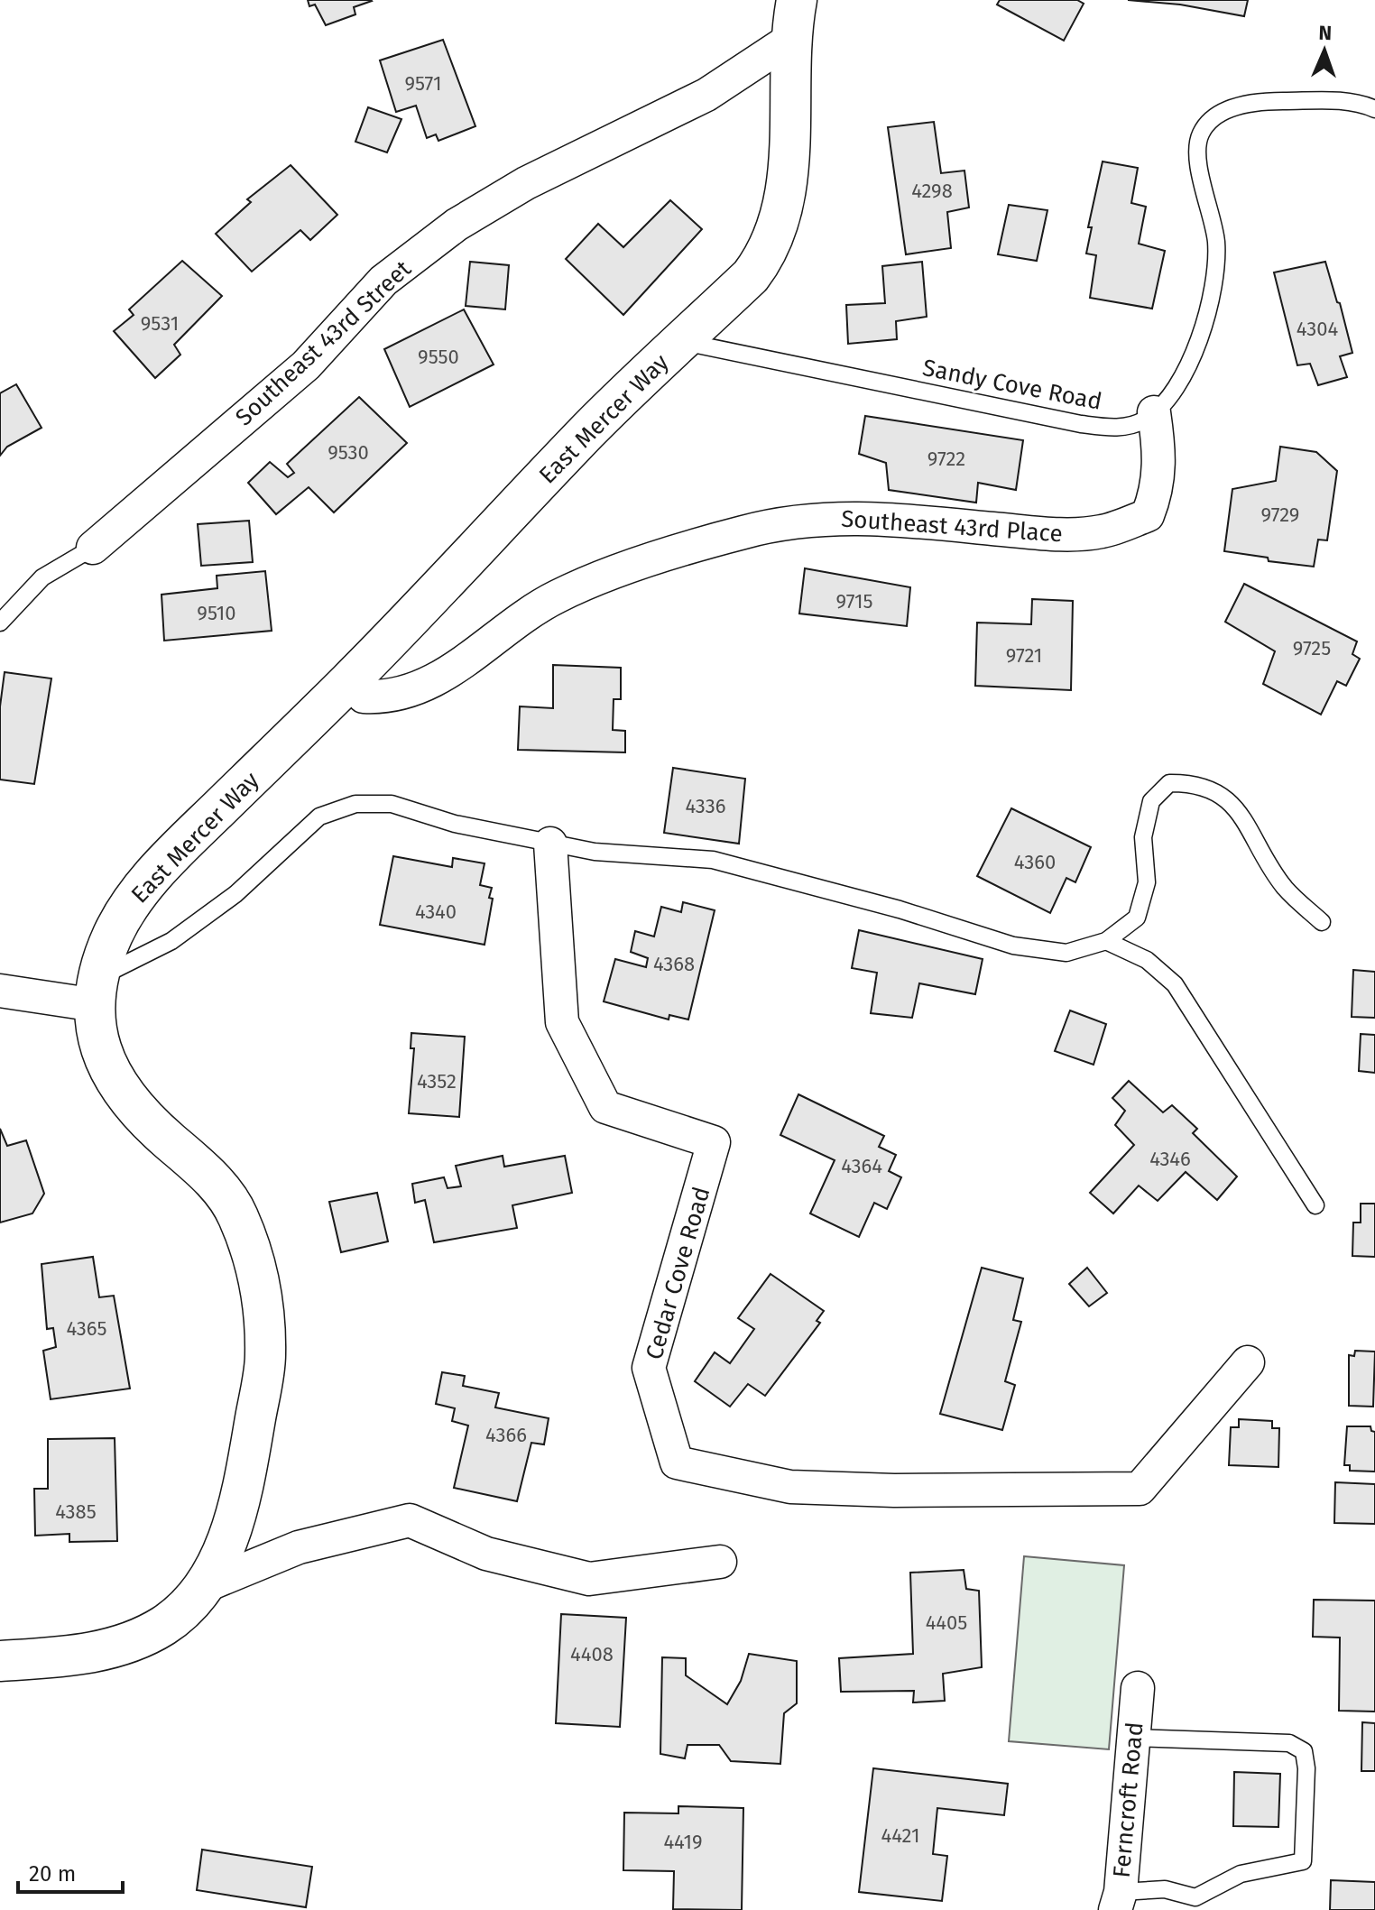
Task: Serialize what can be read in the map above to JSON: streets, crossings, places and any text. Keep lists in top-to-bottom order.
{
  "streets": {
    "street": [
      "Southeast 43rd Street",
      "East Mercer Way",
      "Southeast 43rd Place",
      "Cedar Cove Road",
      "Ferncroft Road"
    ],
    "lane": ["Sandy Cove Road"]
  },
  "crossings": [
    ["Southeast 43rd Street", "East Mercer Way"],
    ["Sandy Cove Road", "East Mercer Way"],
    ["Sandy Cove Road", "Southeast 43rd Place"],
    ["East Mercer Way", "Southeast 43rd Place"]
  ],
  "house_numbers": [
    "9571",
    "4298",
    "9531",
    "4304",
    "9550",
    "9530",
    "9722",
    "9729",
    "9715",
    "9510",
    "9725",
    "9721",
    "4336",
    "4360",
    "4340",
    "4368",
    "4352",
    "4346",
    "4364",
    "4365",
    "4366",
    "4385",
    "4405",
    "4408",
    "4421",
    "4419"
  ],
  "scale_bar": "20 m",
  "north": "top"
}
